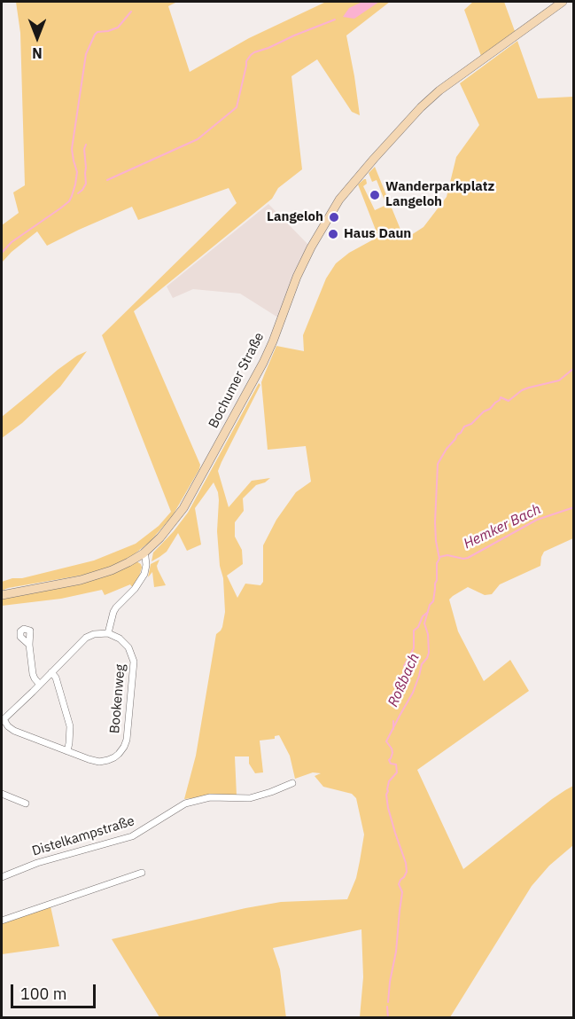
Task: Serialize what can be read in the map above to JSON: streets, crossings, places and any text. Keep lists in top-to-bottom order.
{
  "streets": {
    "main road": ["Bochumer Straße"],
    "street": ["Bookenweg", "Distelkampstraße"]
  },
  "water": ["Hemker Bach", "Roßbach"],
  "places": ["Wanderparkplatz Langeloh", "Langeloh", "Haus Daun"],
  "scale_bar": "100 m",
  "north": "bottom"
}
